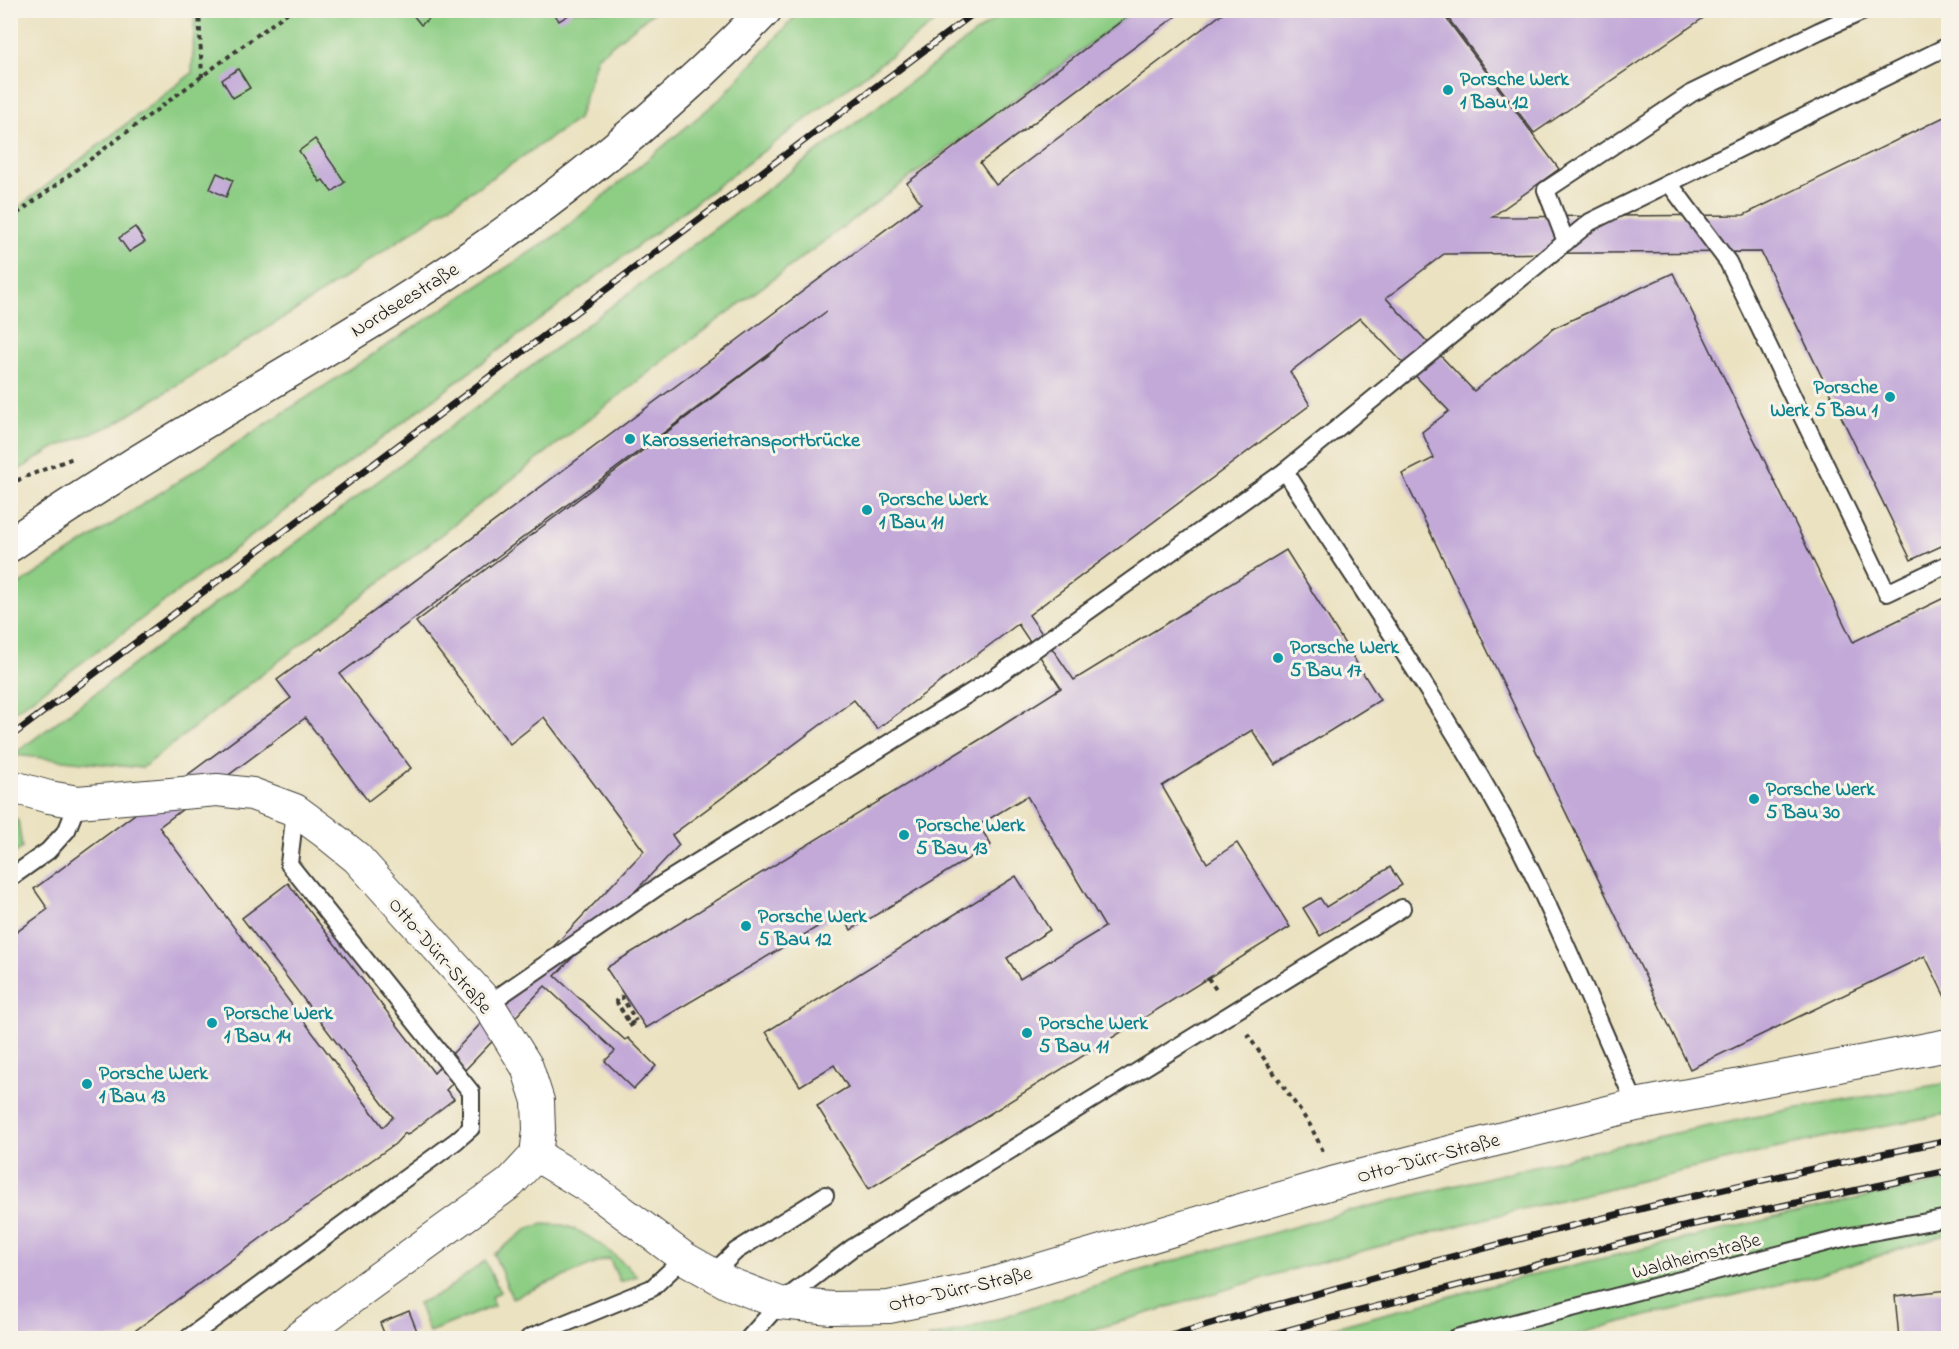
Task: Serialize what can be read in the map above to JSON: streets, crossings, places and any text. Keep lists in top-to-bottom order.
{
  "streets": {
    "main road": ["Nordseestraße"],
    "street": ["Otto-Dürr-Straße"],
    "lane": ["Waldheimstraße"]
  },
  "places": [
    "Porsche Werk 1 Bau 12",
    "Porsche Werk 5 Bau 1",
    "Karosserietransportbrücke",
    "Porsche Werk 1 Bau 11",
    "Porsche Werk 5 Bau 17",
    "Porsche Werk 5 Bau 30",
    "Porsche Werk 5 Bau 13",
    "Porsche Werk 5 Bau 12",
    "Porsche Werk 1 Bau 14",
    "Porsche Werk 5 Bau 11",
    "Porsche Werk 1 Bau 13"
  ]
}
